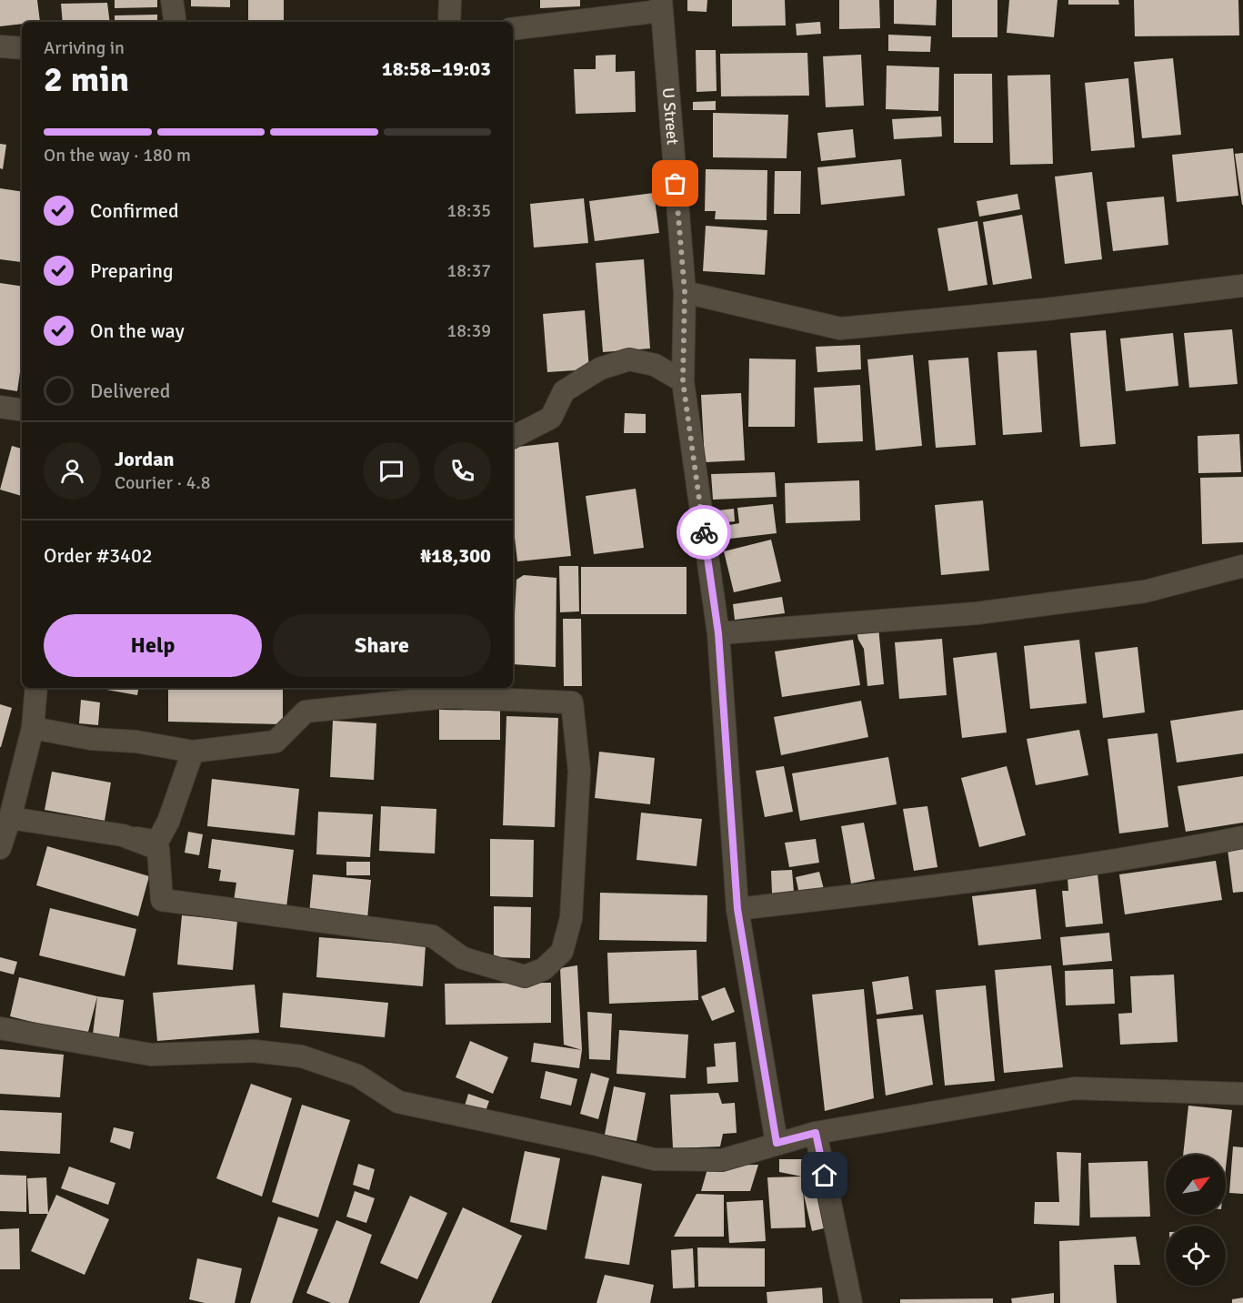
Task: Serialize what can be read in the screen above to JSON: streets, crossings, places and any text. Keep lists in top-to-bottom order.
{
  "streets": {
    "street": ["U Street"]
  },
  "north": "top right",
  "page": {
    "heading": ["2 min", "Arriving in", "18:58–19:03"],
    "panel": [
      "Jordan",
      "Courier · 4.8",
      "Order #3402",
      "₦18,300"
    ],
    "bar": "On the way · 180 m",
    "list": [
      ["Confirmed", "18:35"],
      ["Preparing", "18:37"],
      ["On the way", "18:39"],
      "Delivered"
    ],
    "buttons": ["Help", "Share"]
  }
}
